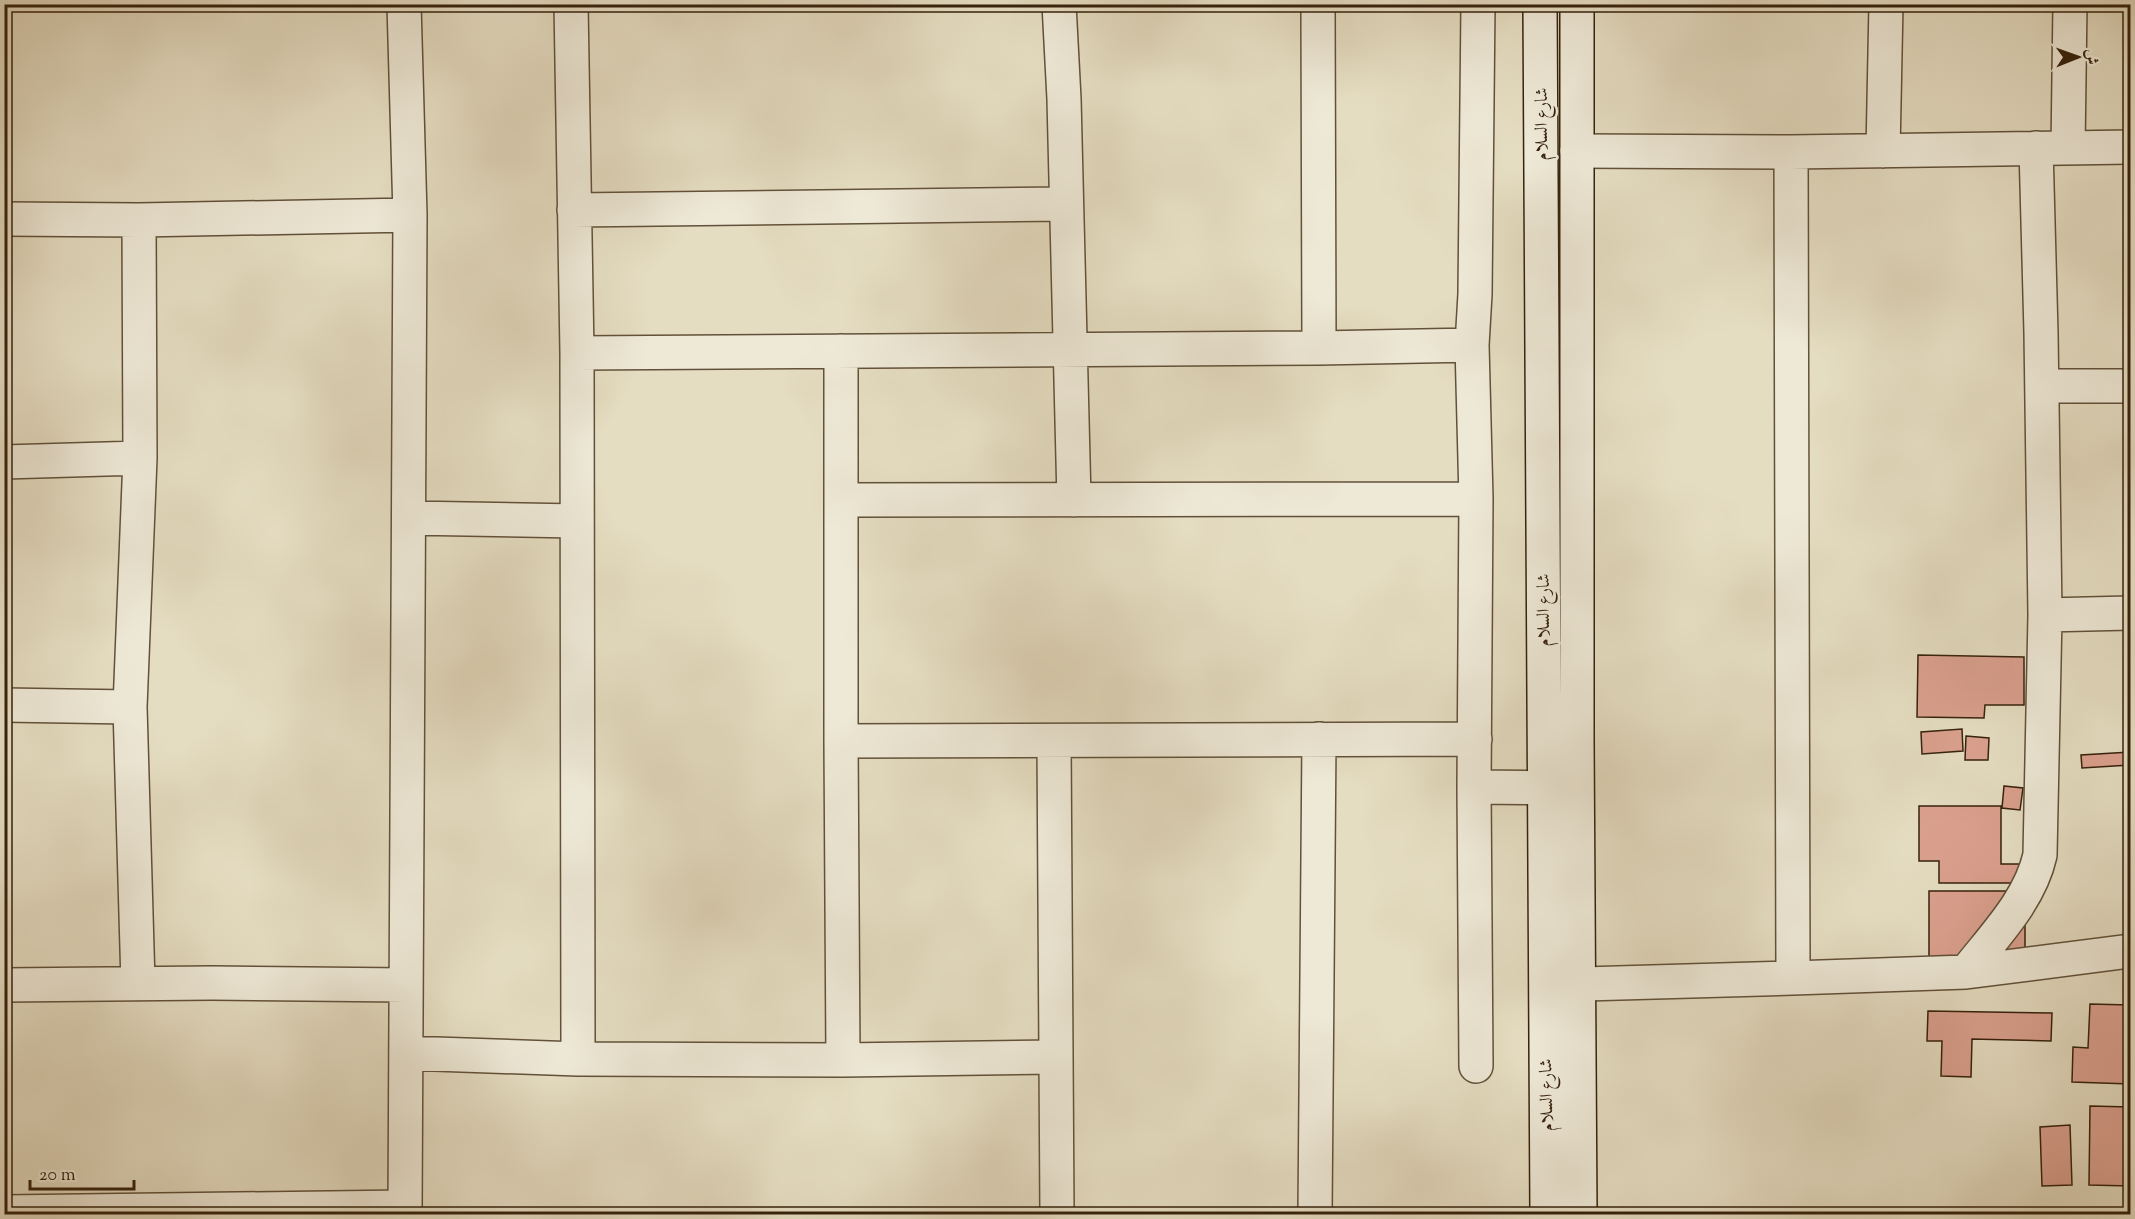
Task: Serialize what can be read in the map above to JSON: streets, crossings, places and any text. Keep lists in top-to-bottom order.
{
  "streets": {
    "street": ["شارع السلام"]
  },
  "scale_bar": "20 m",
  "north": "right"
}
